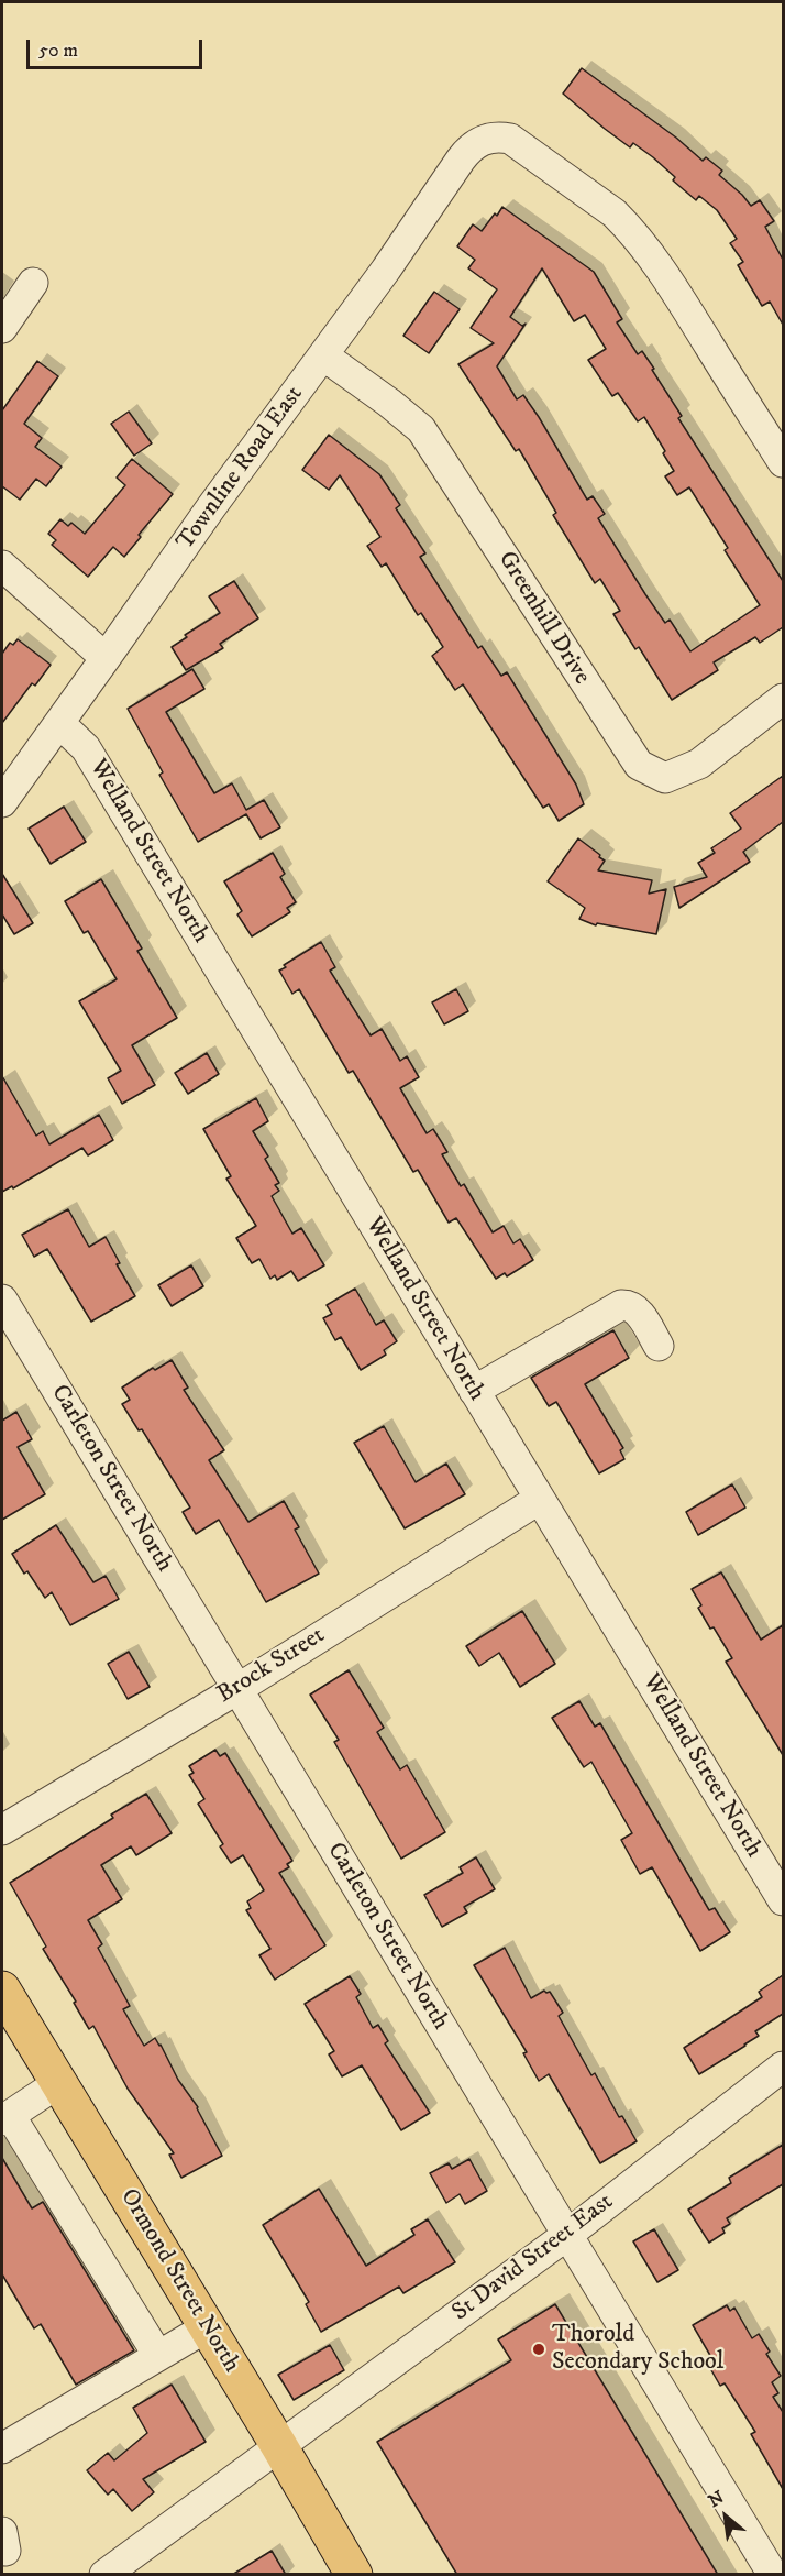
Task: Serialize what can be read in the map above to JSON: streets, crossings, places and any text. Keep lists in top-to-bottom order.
{
  "streets": {
    "main road": ["Ormond Street North"],
    "street": [
      "Townline Road East",
      "Greenhill Drive",
      "Welland Street North",
      "Carleton Street North",
      "Brock Street",
      "St David Street East"
    ]
  },
  "crossings": [
    ["Townline Road East", "Greenhill Drive"],
    ["Townline Road East", "Welland Street North"],
    ["Welland Street North", "Brock Street"],
    ["Carleton Street North", "Brock Street"],
    ["Carleton Street North", "St David Street East"],
    ["St David Street East", "Ormond Street North"]
  ],
  "places": ["Thorold Secondary School"],
  "scale_bar": "50 m",
  "north": "top left"
}
